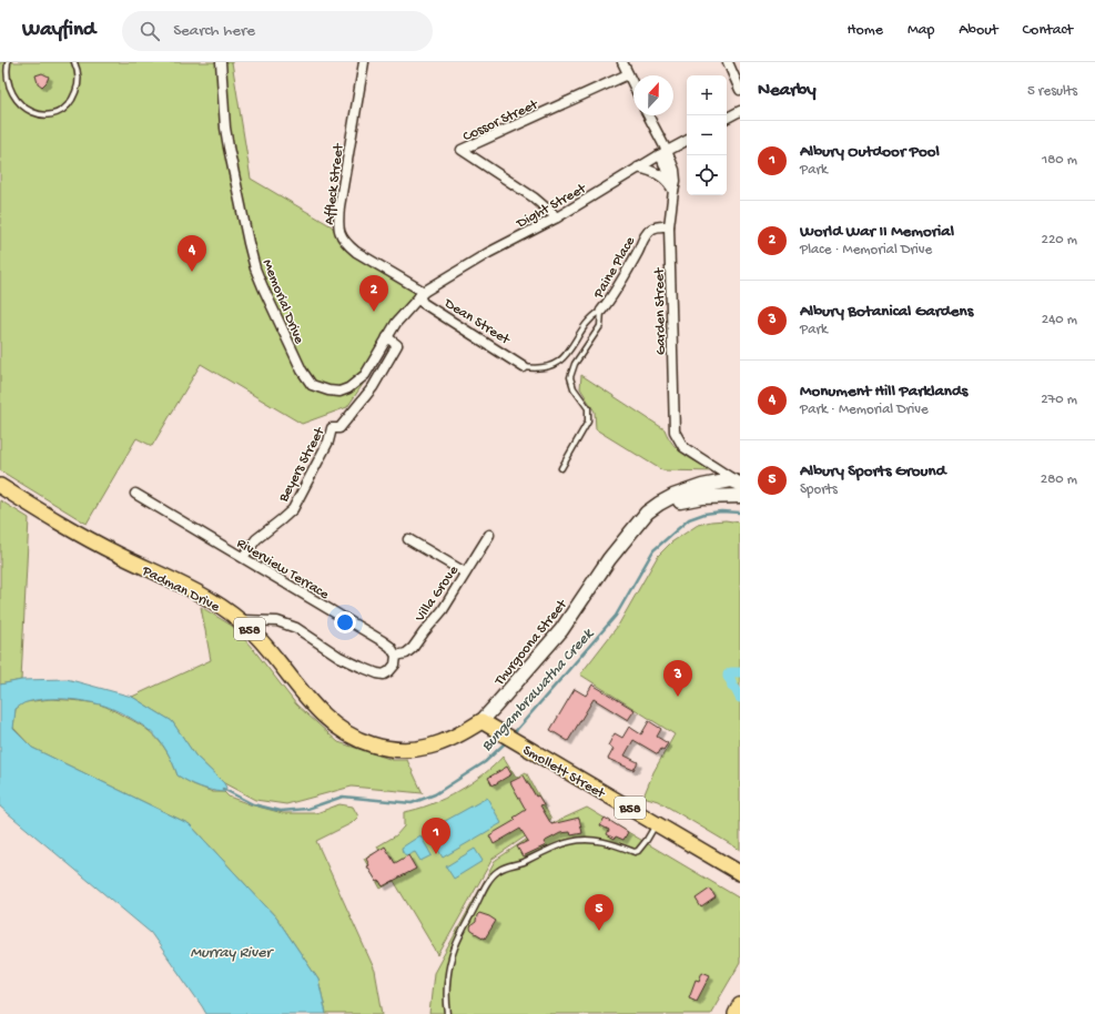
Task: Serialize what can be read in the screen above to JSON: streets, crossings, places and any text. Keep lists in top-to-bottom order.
{
  "streets": {
    "main road": [
      "Padman Drive",
      "B58",
      "Thurgoona Street",
      "Smollett Street"
    ],
    "street": [
      "Cossor Street",
      "Affleck Street",
      "Dight Street",
      "Paine Place",
      "Memorial Drive",
      "Garden Street",
      "Dean Street",
      "Beyers Street",
      "Riverview Terrace",
      "Villa Grove"
    ]
  },
  "crossings": [
    ["Cossor Street", "Dight Street"],
    ["Affleck Street", "Dight Street"],
    ["Affleck Street", "Memorial Drive"],
    ["Affleck Street", "Dean Street"],
    ["Dight Street", "Memorial Drive"],
    ["Dight Street", "Garden Street"],
    ["Dight Street", "Dean Street"],
    ["Paine Place", "Garden Street"],
    ["Paine Place", "Dean Street"],
    ["Memorial Drive", "Dean Street"],
    ["Memorial Drive", "Beyers Street"],
    ["Garden Street", "Thurgoona Street"],
    ["Beyers Street", "Riverview Terrace"],
    ["Riverview Terrace", "Villa Grove"],
    ["Padman Drive", "Thurgoona Street"],
    ["Padman Drive", "Smollett Street"],
    ["Thurgoona Street", "Smollett Street"]
  ],
  "water": ["Bungambrawatha Creek", "Murray River"],
  "north": "top",
  "page": {
    "header": "Wayfind",
    "search": "Search here",
    "nav": [
      "Home",
      "Map",
      "About",
      "Contact"
    ],
    "heading": ["Nearby", "5 results"],
    "map_buttons": ["+", "−"],
    "list": [
      {
        "mark": "1",
        "name": "Albury Outdoor Pool",
        "note": "Park",
        "value": "180 m"
      },
      {
        "mark": "2",
        "name": "World War II Memorial",
        "note": "Place · Memorial Drive",
        "value": "220 m"
      },
      {
        "mark": "3",
        "name": "Albury Botanical Gardens",
        "note": "Park",
        "value": "240 m"
      },
      {
        "mark": "4",
        "name": "Monument Hill Parklands",
        "note": "Park · Memorial Drive",
        "value": "270 m"
      },
      {
        "mark": "5",
        "name": "Albury Sports Ground",
        "note": "Sports",
        "value": "280 m"
      }
    ],
    "pins": [
      "4",
      "2",
      "3",
      "1",
      "5"
    ]
  }
}
